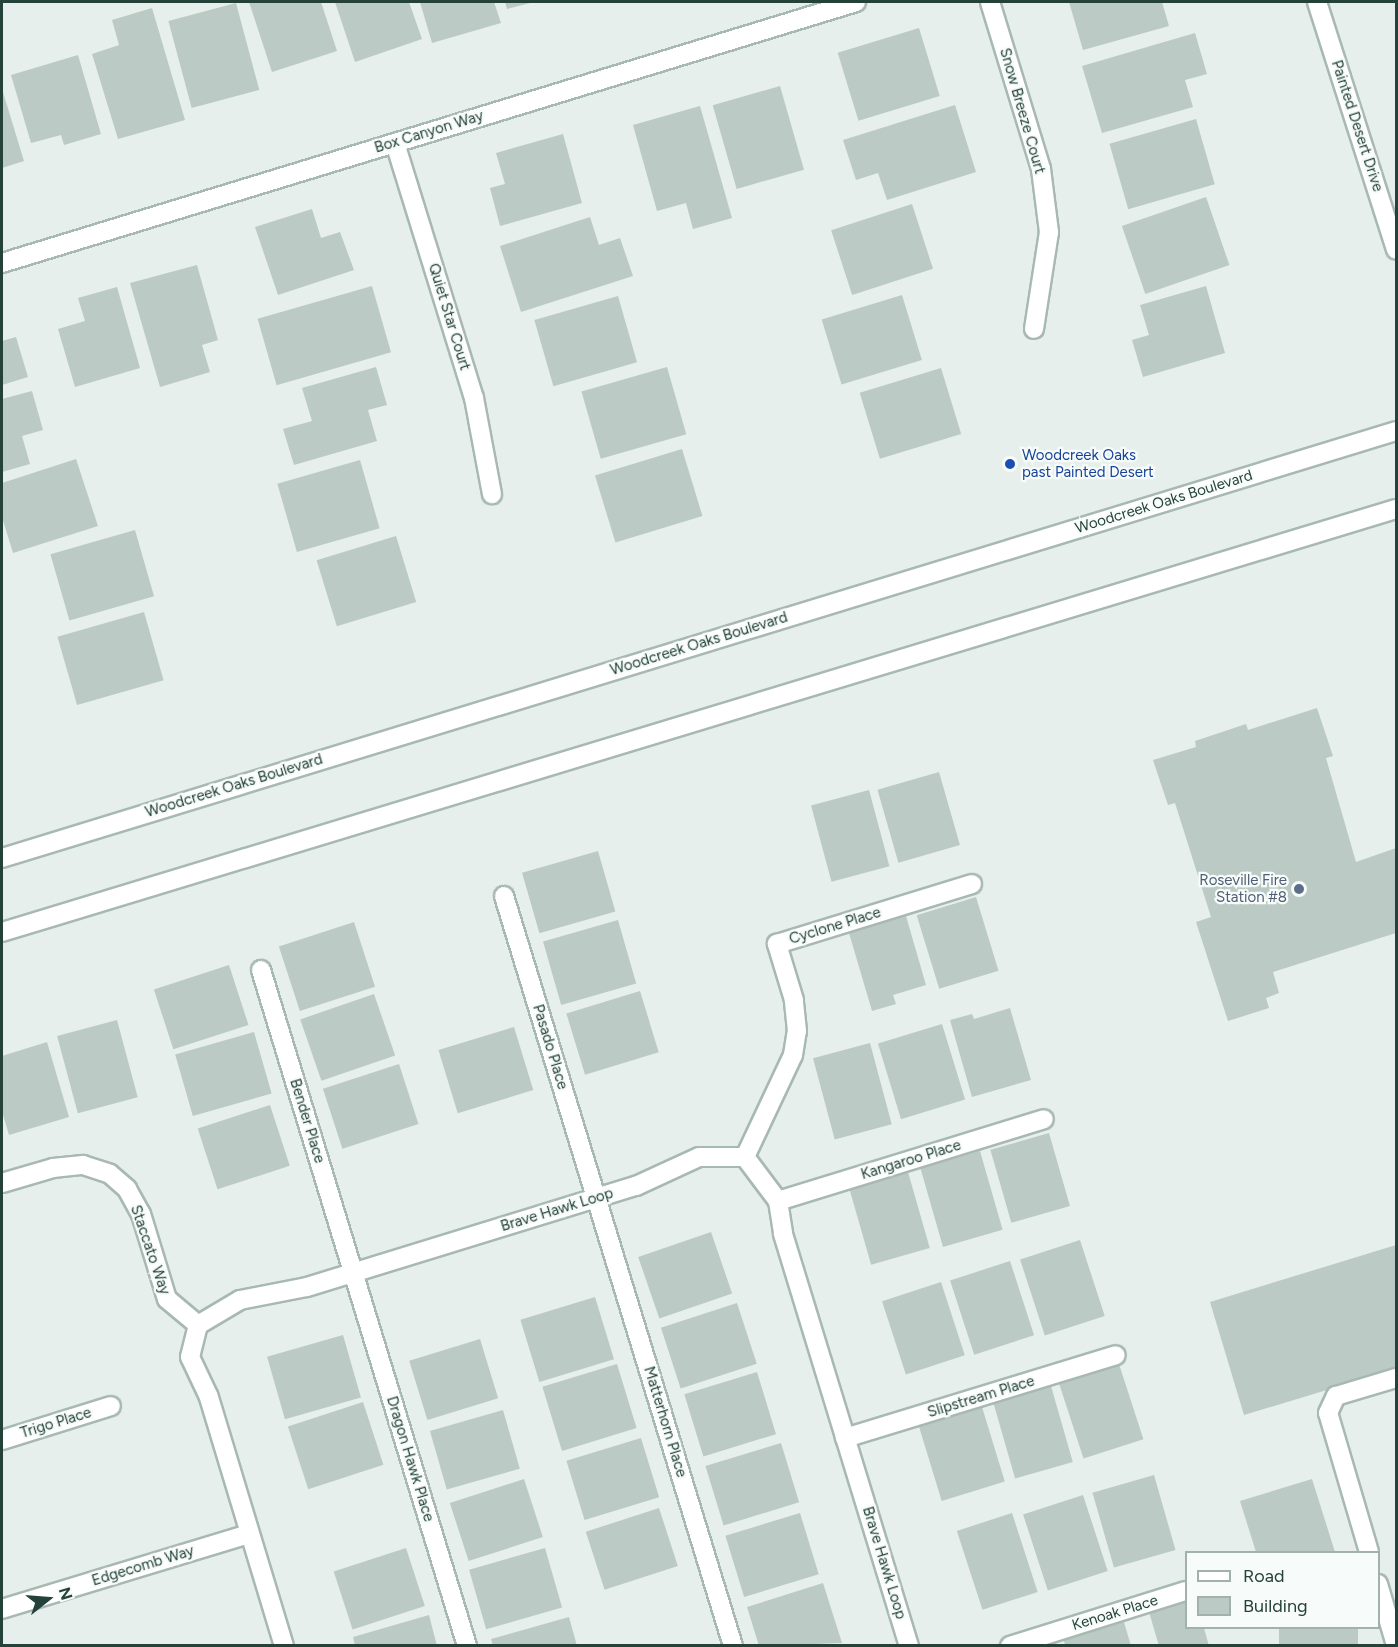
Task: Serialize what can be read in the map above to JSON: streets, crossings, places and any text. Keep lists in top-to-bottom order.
{
  "streets": {
    "street": [
      "Snow Breeze Court",
      "Painted Desert Drive",
      "Box Canyon Way",
      "Quiet Star Court",
      "Woodcreek Oaks Boulevard",
      "Cyclone Place",
      "Pasado Place",
      "Bender Place",
      "Kangaroo Place",
      "Brave Hawk Loop",
      "Staccato Way",
      "Slipstream Place",
      "Matterhorn Place",
      "Trigo Place",
      "Dragon Hawk Place",
      "Edgecomb Way",
      "Kenoak Place"
    ]
  },
  "crossings": [
    ["Box Canyon Way", "Quiet Star Court"],
    ["Cyclone Place", "Brave Hawk Loop"],
    ["Pasado Place", "Brave Hawk Loop"],
    ["Pasado Place", "Matterhorn Place"],
    ["Bender Place", "Brave Hawk Loop"],
    ["Bender Place", "Dragon Hawk Place"],
    ["Kangaroo Place", "Brave Hawk Loop"],
    ["Brave Hawk Loop", "Staccato Way"],
    ["Brave Hawk Loop", "Slipstream Place"],
    ["Brave Hawk Loop", "Matterhorn Place"],
    ["Brave Hawk Loop", "Dragon Hawk Place"]
  ],
  "places": ["Woodcreek Oaks past Painted Desert", "Roseville Fire Station #8"],
  "legend": ["Road", "Building"],
  "north": "right"
}
